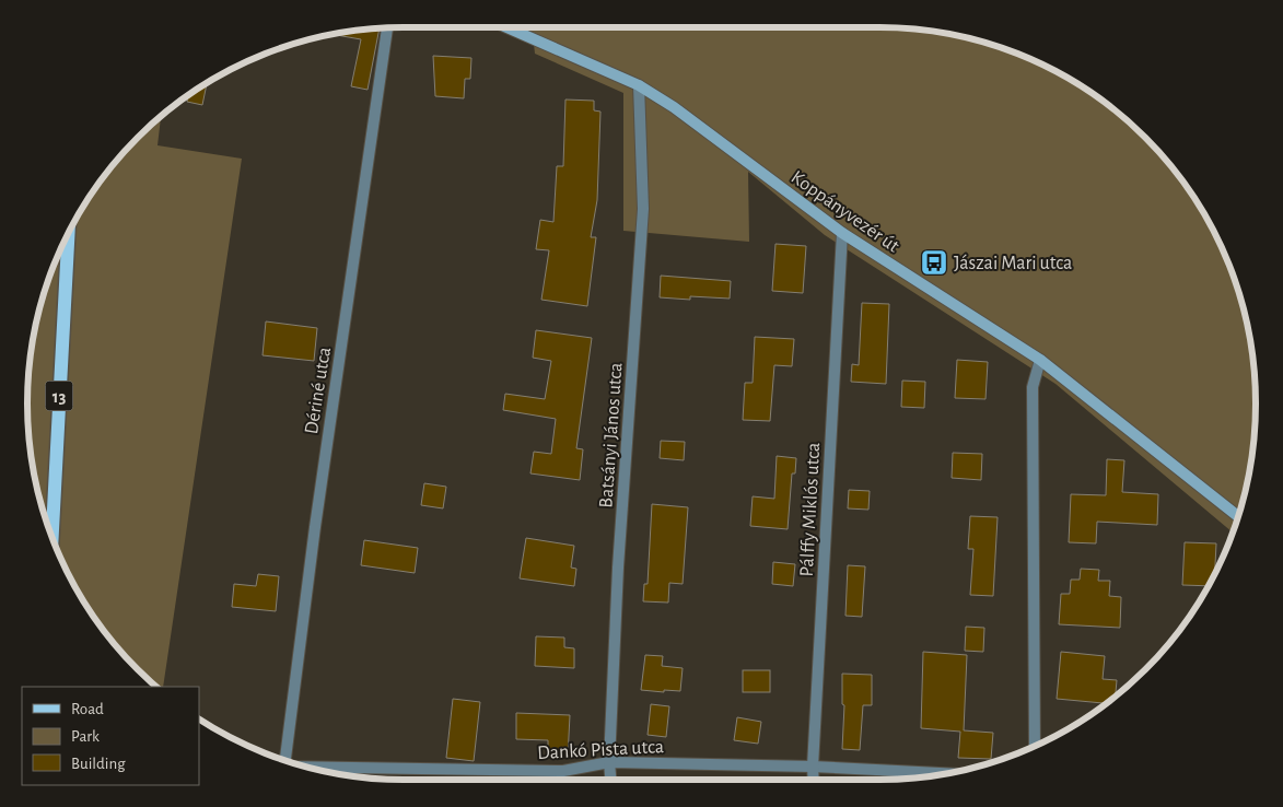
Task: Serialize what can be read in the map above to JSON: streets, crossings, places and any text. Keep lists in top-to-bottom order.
{
  "streets": {
    "main road": ["13"],
    "street": [
      "Koppányvezér út",
      "Dériné utca",
      "Batsányi János utca",
      "Pálffy Miklós utca",
      "Dankó Pista utca"
    ]
  },
  "crossings": [
    ["Koppányvezér út", "Batsányi János utca"],
    ["Koppányvezér út", "Pálffy Miklós utca"],
    ["Batsányi János utca", "Dankó Pista utca"],
    ["Pálffy Miklós utca", "Dankó Pista utca"]
  ],
  "places": {
    "bus stop": ["Jászai Mari utca"]
  },
  "legend": ["Road", "Park", "Building"]
}
